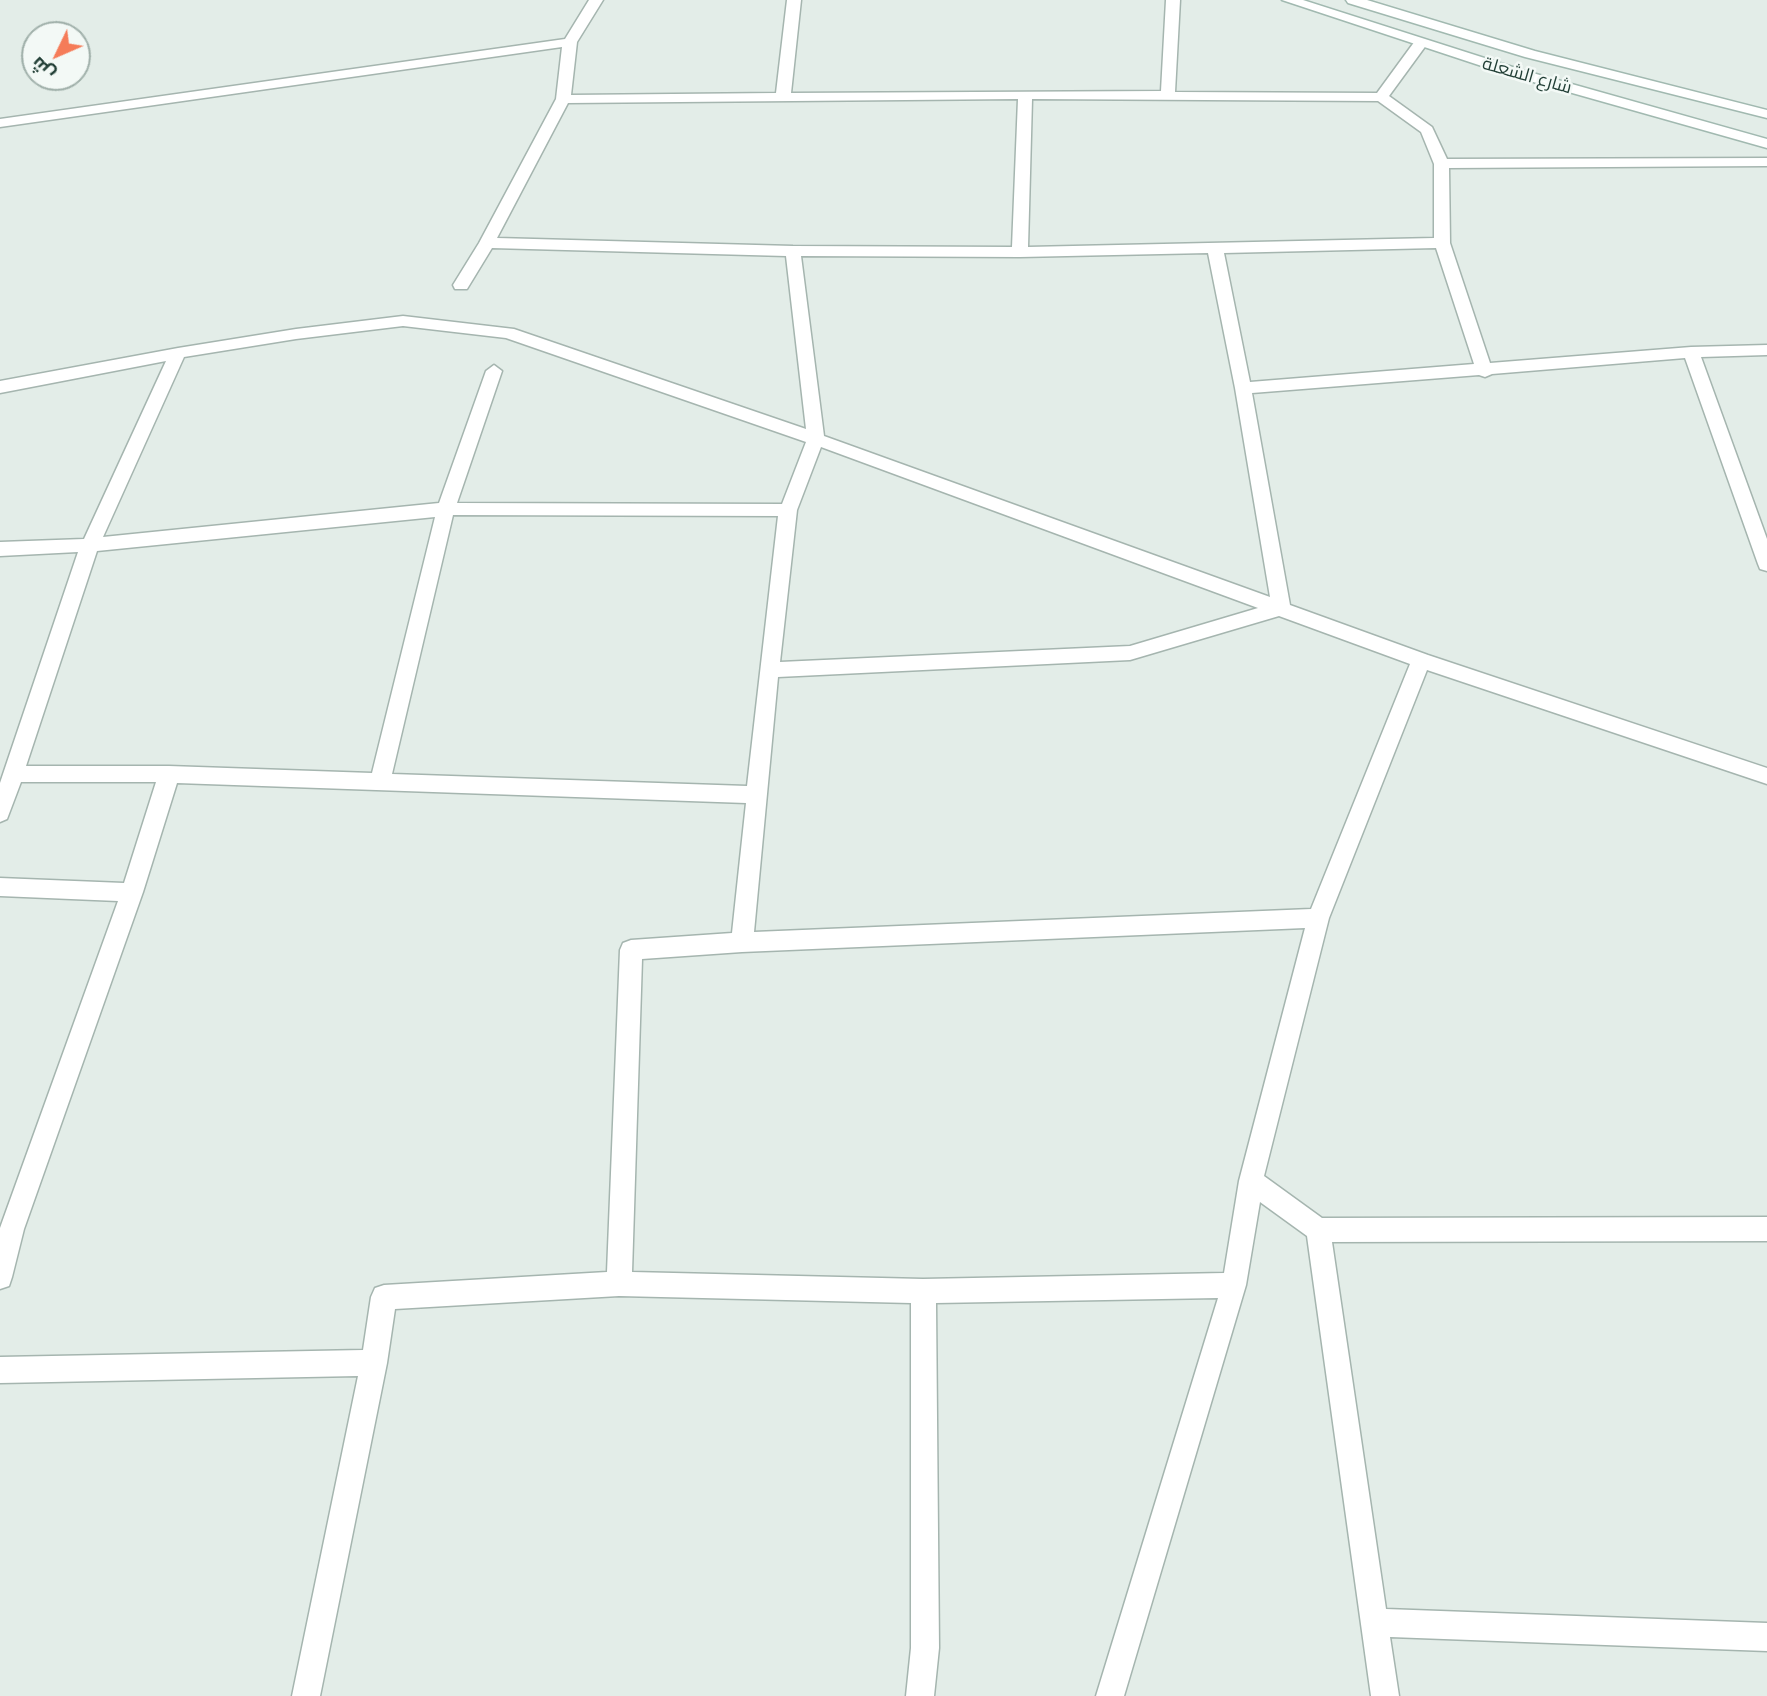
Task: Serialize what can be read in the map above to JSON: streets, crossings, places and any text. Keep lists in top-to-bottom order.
{
  "streets": {
    "street": ["شارع الشعلة"]
  },
  "north": "bottom left"
}
